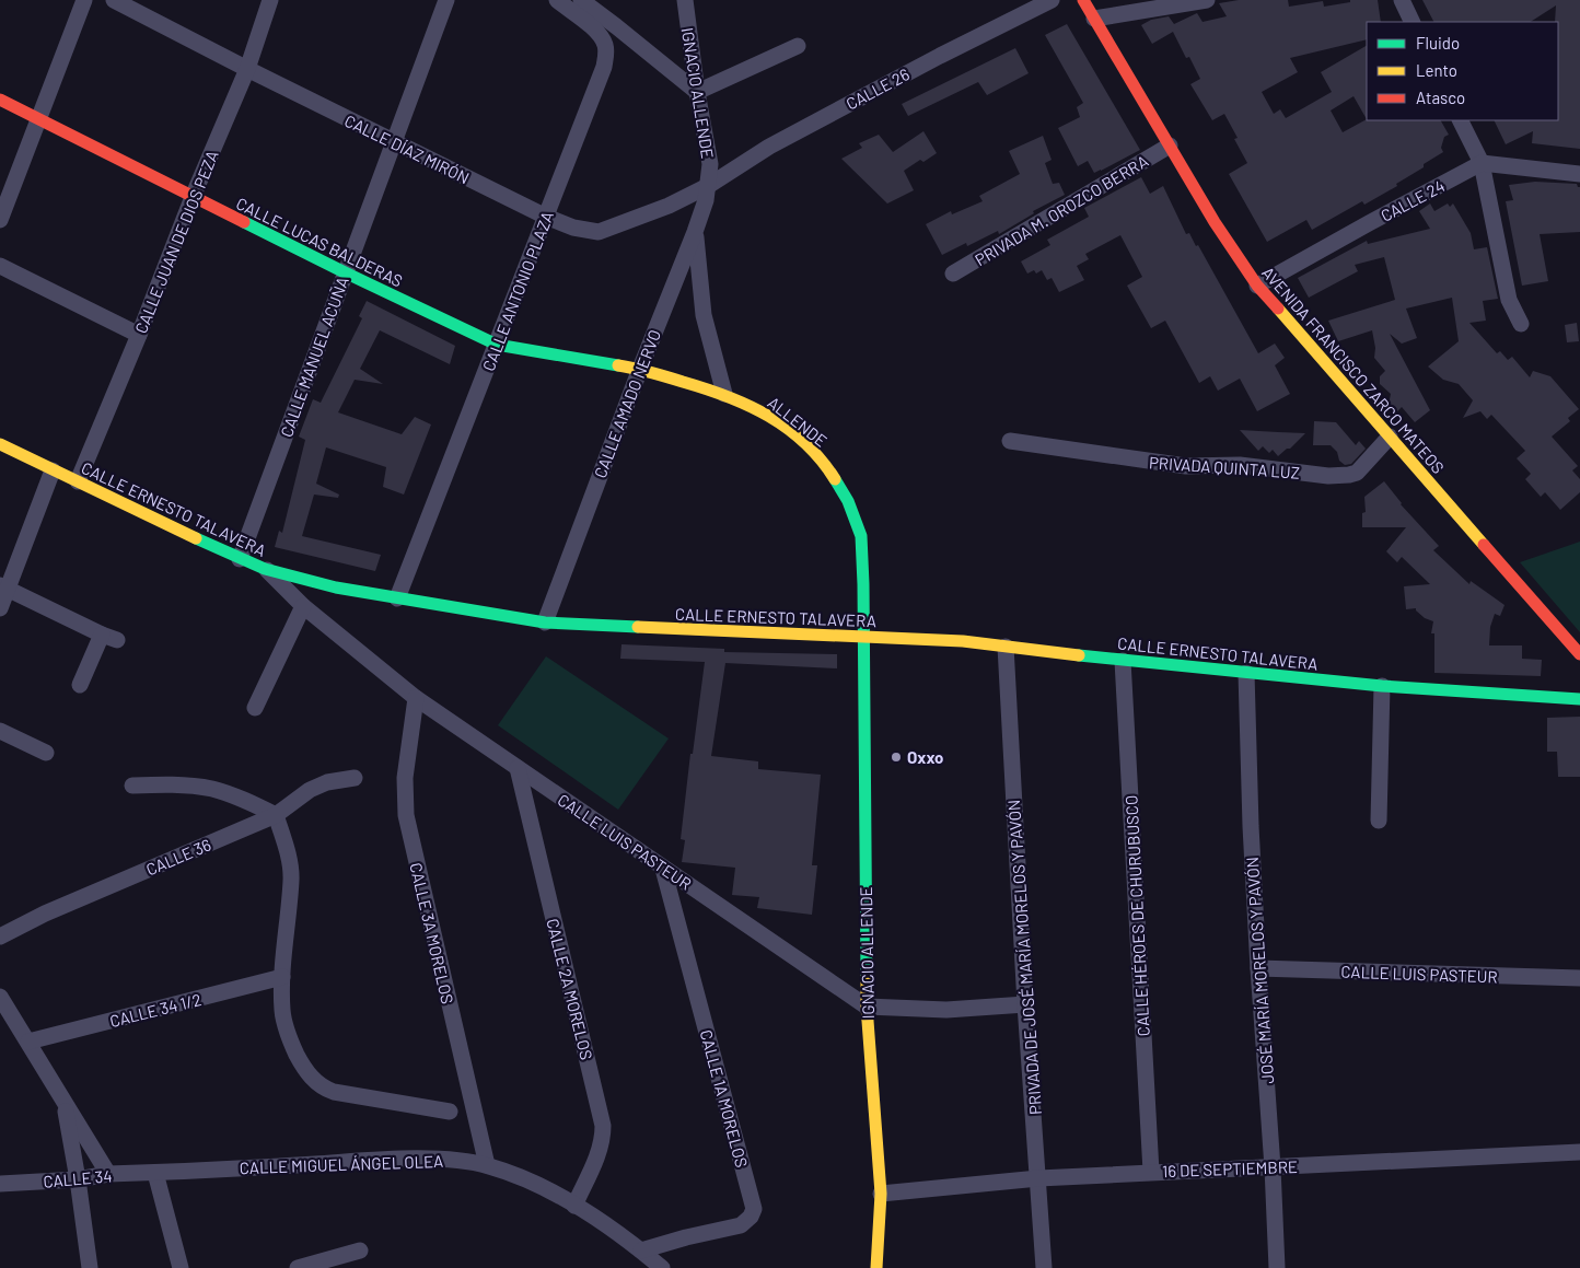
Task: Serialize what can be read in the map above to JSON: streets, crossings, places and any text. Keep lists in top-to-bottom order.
{
  "streets": {
    "street": [
      "CALLE 26",
      "IGNACIO ALLENDE",
      "CALLE DÍAZ MIRÓN",
      "CALLE 24",
      "PRIVADA M. OROZCO BERRA",
      "CALLE JUAN DE DIOS PEZA",
      "CALLE LUCAS BALDERAS",
      "CALLE ANTONIO PLAZA",
      "CALLE MANUEL ACUÑA",
      "AVENIDA FRANCISCO ZARCO MATEOS",
      "CALLE AMADO NERVO",
      "ALLENDE",
      "PRIVADA QUINTA LUZ",
      "CALLE ERNESTO TALAVERA",
      "CALLE LUIS PASTEUR",
      "CALLE 36",
      "CALLE HÉROES DE CHURUBUSCO",
      "CALLE 3A MORELOS",
      "PRIVADA DE JOSÉ MARÍA MORELOS Y PAVÓN",
      "JOSÉ MARÍA MORELOS Y PAVÓN",
      "CALLE 2A MORELOS",
      "CALLE 34 1/2",
      "CALLE 1A MORELOS",
      "CALLE MIGUEL ÁNGEL OLEA",
      "16 DE SEPTIEMBRE",
      "CALLE 34"
    ]
  },
  "crossings": [
    ["CALLE 26", "IGNACIO ALLENDE"],
    ["CALLE 26", "CALLE DÍAZ MIRÓN"],
    ["CALLE 26", "CALLE AMADO NERVO"],
    ["IGNACIO ALLENDE", "CALLE DÍAZ MIRÓN"],
    ["IGNACIO ALLENDE", "CALLE AMADO NERVO"],
    ["IGNACIO ALLENDE", "ALLENDE"],
    ["IGNACIO ALLENDE", "CALLE ERNESTO TALAVERA"],
    ["IGNACIO ALLENDE", "CALLE LUIS PASTEUR"],
    ["IGNACIO ALLENDE", "16 DE SEPTIEMBRE"],
    ["CALLE DÍAZ MIRÓN", "CALLE JUAN DE DIOS PEZA"],
    ["CALLE DÍAZ MIRÓN", "CALLE ANTONIO PLAZA"],
    ["CALLE DÍAZ MIRÓN", "CALLE MANUEL ACUÑA"],
    ["CALLE DÍAZ MIRÓN", "CALLE AMADO NERVO"],
    ["CALLE 24", "AVENIDA FRANCISCO ZARCO MATEOS"],
    ["PRIVADA M. OROZCO BERRA", "AVENIDA FRANCISCO ZARCO MATEOS"],
    ["CALLE JUAN DE DIOS PEZA", "CALLE LUCAS BALDERAS"],
    ["CALLE JUAN DE DIOS PEZA", "CALLE ERNESTO TALAVERA"],
    ["CALLE LUCAS BALDERAS", "CALLE ANTONIO PLAZA"],
    ["CALLE LUCAS BALDERAS", "CALLE MANUEL ACUÑA"],
    ["CALLE LUCAS BALDERAS", "CALLE AMADO NERVO"],
    ["CALLE LUCAS BALDERAS", "ALLENDE"],
    ["CALLE ANTONIO PLAZA", "CALLE ERNESTO TALAVERA"],
    ["CALLE MANUEL ACUÑA", "CALLE ERNESTO TALAVERA"],
    ["AVENIDA FRANCISCO ZARCO MATEOS", "PRIVADA QUINTA LUZ"],
    ["CALLE AMADO NERVO", "ALLENDE"],
    ["CALLE AMADO NERVO", "CALLE ERNESTO TALAVERA"],
    ["ALLENDE", "CALLE ERNESTO TALAVERA"],
    ["CALLE ERNESTO TALAVERA", "CALLE LUIS PASTEUR"],
    ["CALLE ERNESTO TALAVERA", "CALLE HÉROES DE CHURUBUSCO"],
    ["CALLE ERNESTO TALAVERA", "PRIVADA DE JOSÉ MARÍA MORELOS Y PAVÓN"],
    ["CALLE ERNESTO TALAVERA", "JOSÉ MARÍA MORELOS Y PAVÓN"],
    ["CALLE LUIS PASTEUR", "CALLE 3A MORELOS"],
    ["CALLE LUIS PASTEUR", "JOSÉ MARÍA MORELOS Y PAVÓN"],
    ["CALLE LUIS PASTEUR", "CALLE 2A MORELOS"],
    ["CALLE LUIS PASTEUR", "CALLE 1A MORELOS"],
    ["CALLE HÉROES DE CHURUBUSCO", "16 DE SEPTIEMBRE"],
    ["CALLE 3A MORELOS", "CALLE MIGUEL ÁNGEL OLEA"],
    ["PRIVADA DE JOSÉ MARÍA MORELOS Y PAVÓN", "16 DE SEPTIEMBRE"],
    ["JOSÉ MARÍA MORELOS Y PAVÓN", "16 DE SEPTIEMBRE"],
    ["CALLE 2A MORELOS", "CALLE MIGUEL ÁNGEL OLEA"],
    ["CALLE 1A MORELOS", "CALLE MIGUEL ÁNGEL OLEA"],
    ["CALLE MIGUEL ÁNGEL OLEA", "CALLE 34"]
  ],
  "places": ["Oxxo"],
  "legend": ["Fluido", "Lento", "Atasco"]
}
